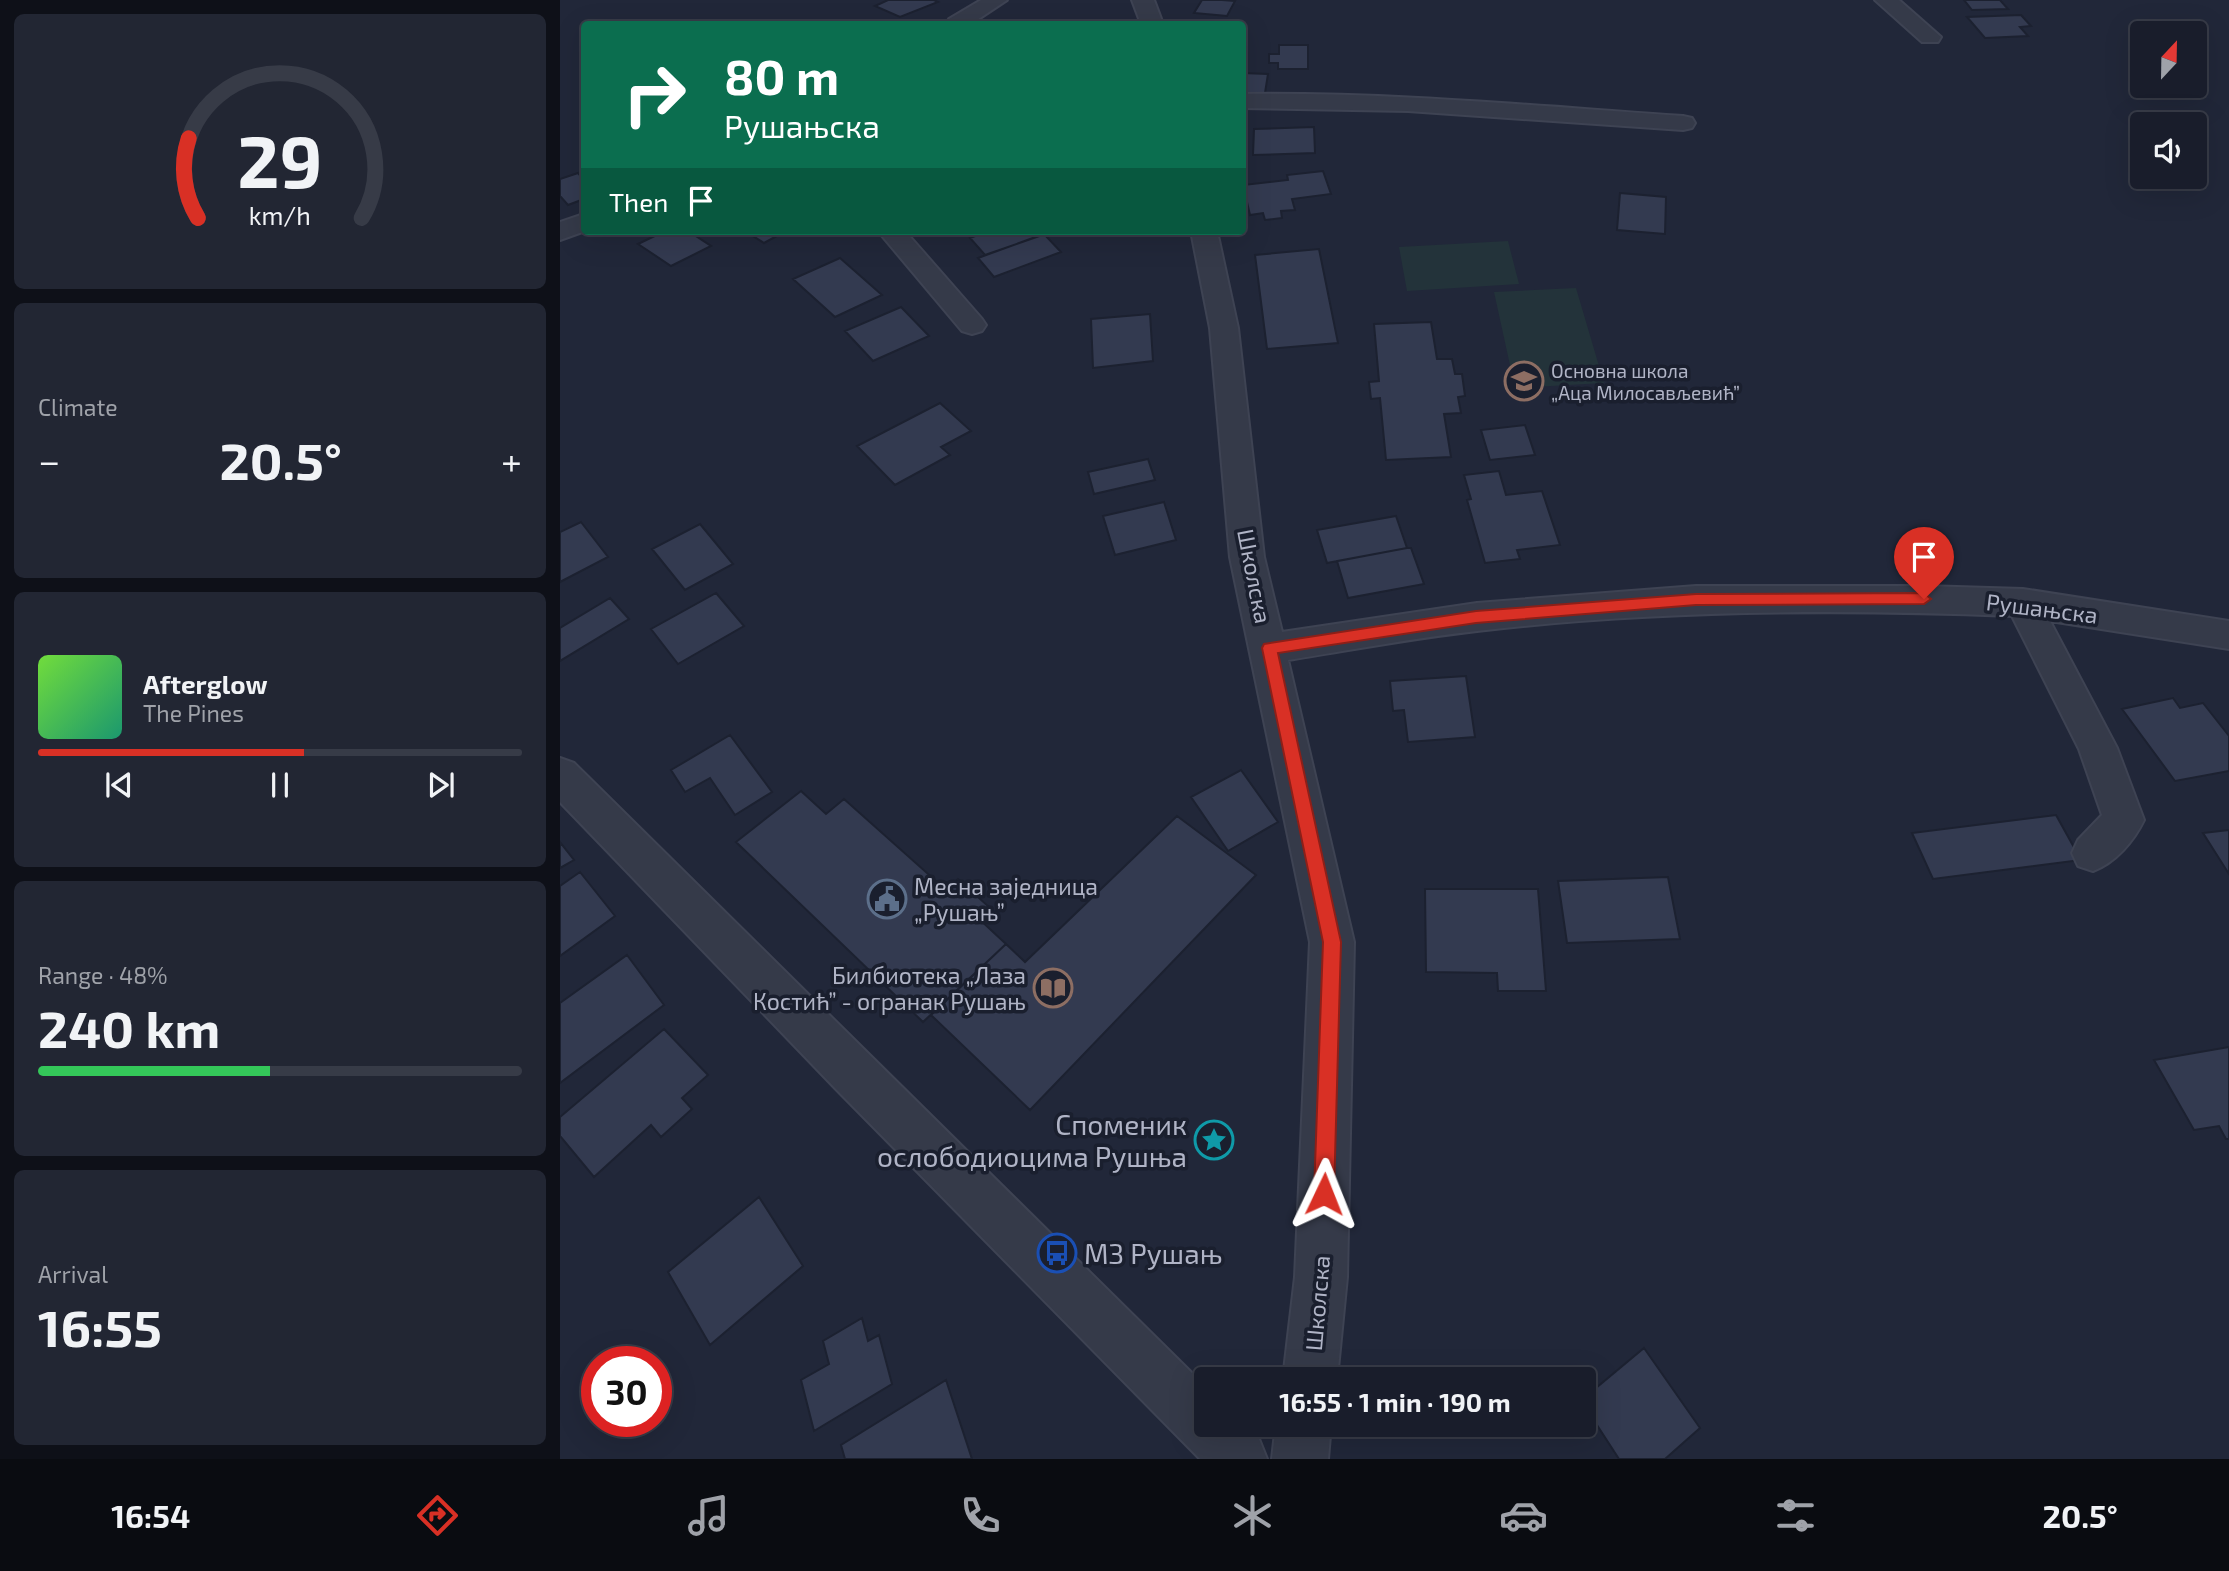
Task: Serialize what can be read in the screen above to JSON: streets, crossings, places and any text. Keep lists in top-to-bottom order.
{
  "streets": {
    "street": ["Школска", "Рушањска"]
  },
  "crossings": [
    ["Школска", "Рушањска"]
  ],
  "places": {
    "school or university": ["Основна школа „Аца Милосављевић”"],
    "public building": ["Месна заједница „Рушањ”"],
    "library": ["Билбиотека „Лаза Костић” - огранак Рушањ"],
    "place": ["Споменик ослободиоцима Рушња"],
    "bus stop": ["МЗ Рушањ"]
  },
  "north": "top",
  "page": {
    "turn": ["80 m", "Рушањска"],
    "then": "Then",
    "tile": [
      "Climate",
      ["Range · 48%", "240 km"],
      ["Arrival", "16:55"]
    ],
    "heat": ["−", "20.5°", "+"],
    "song": ["Afterglow", "The Pines"],
    "limit": "30",
    "trip": "16:55 · 1 min · 190 m",
    "tabs": ["16:54", "20.5°"],
    "gauge": ["29", "km/h"]
  }
}
